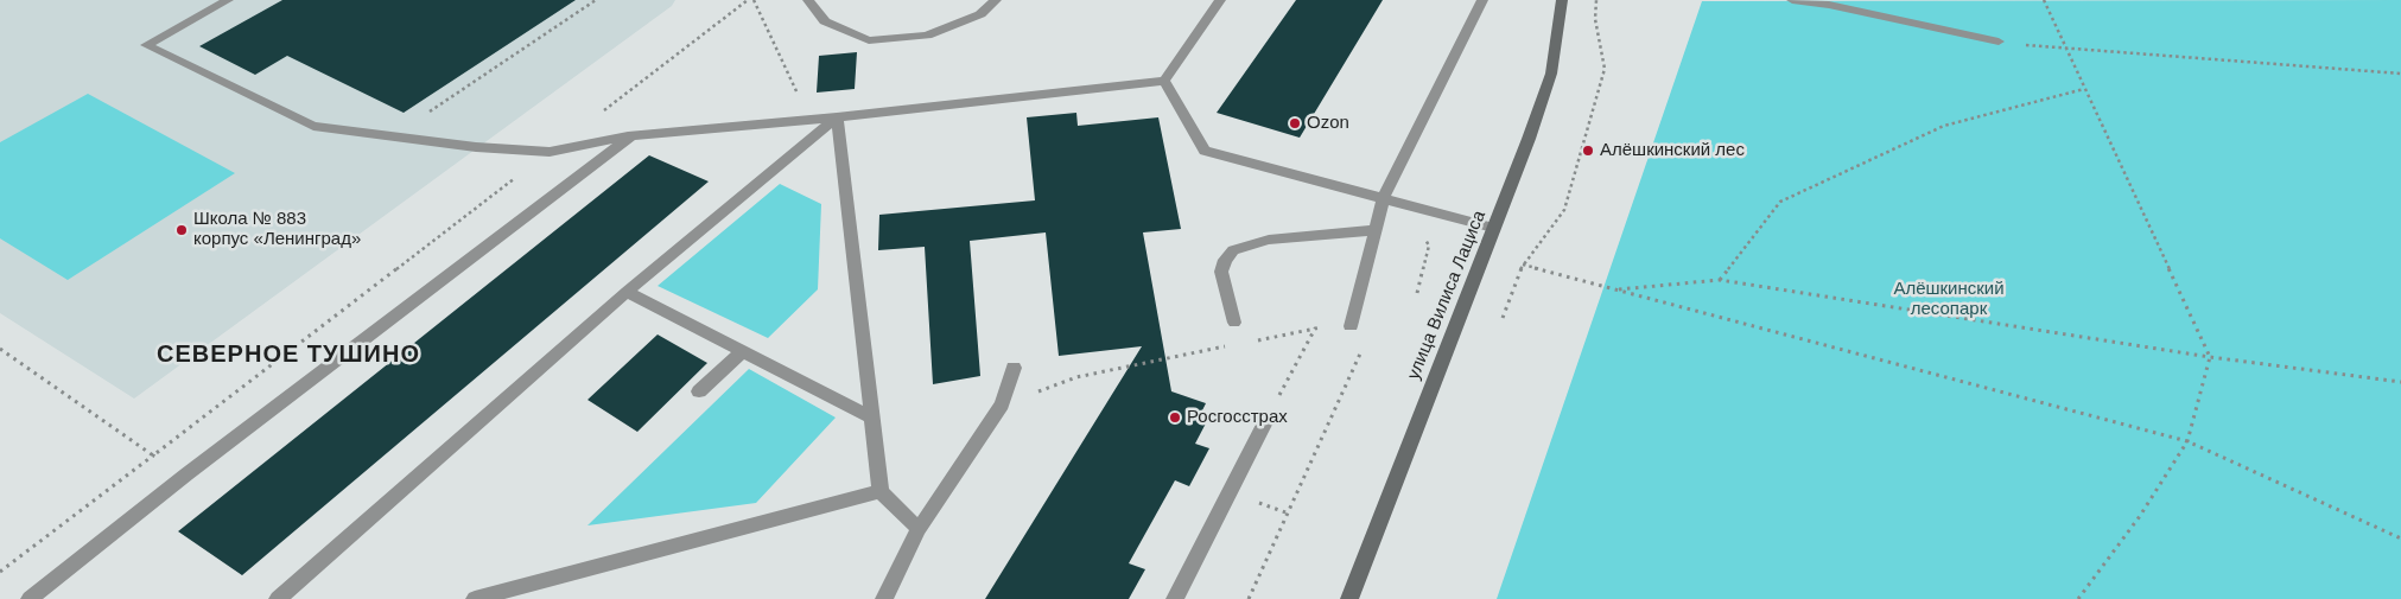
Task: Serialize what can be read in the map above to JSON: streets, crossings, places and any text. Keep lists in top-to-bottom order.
{
  "streets": {
    "main road": ["улица Вилиса Лациса"]
  },
  "districts": ["СЕВЕРНОЕ ТУШИНО"],
  "parks": ["Алёшкинский лесопарк"],
  "places": [
    "Ozon",
    "Алёшкинский лес",
    "Школа № 883 корпус «Ленинград»",
    "Росгосстрах"
  ]
}
